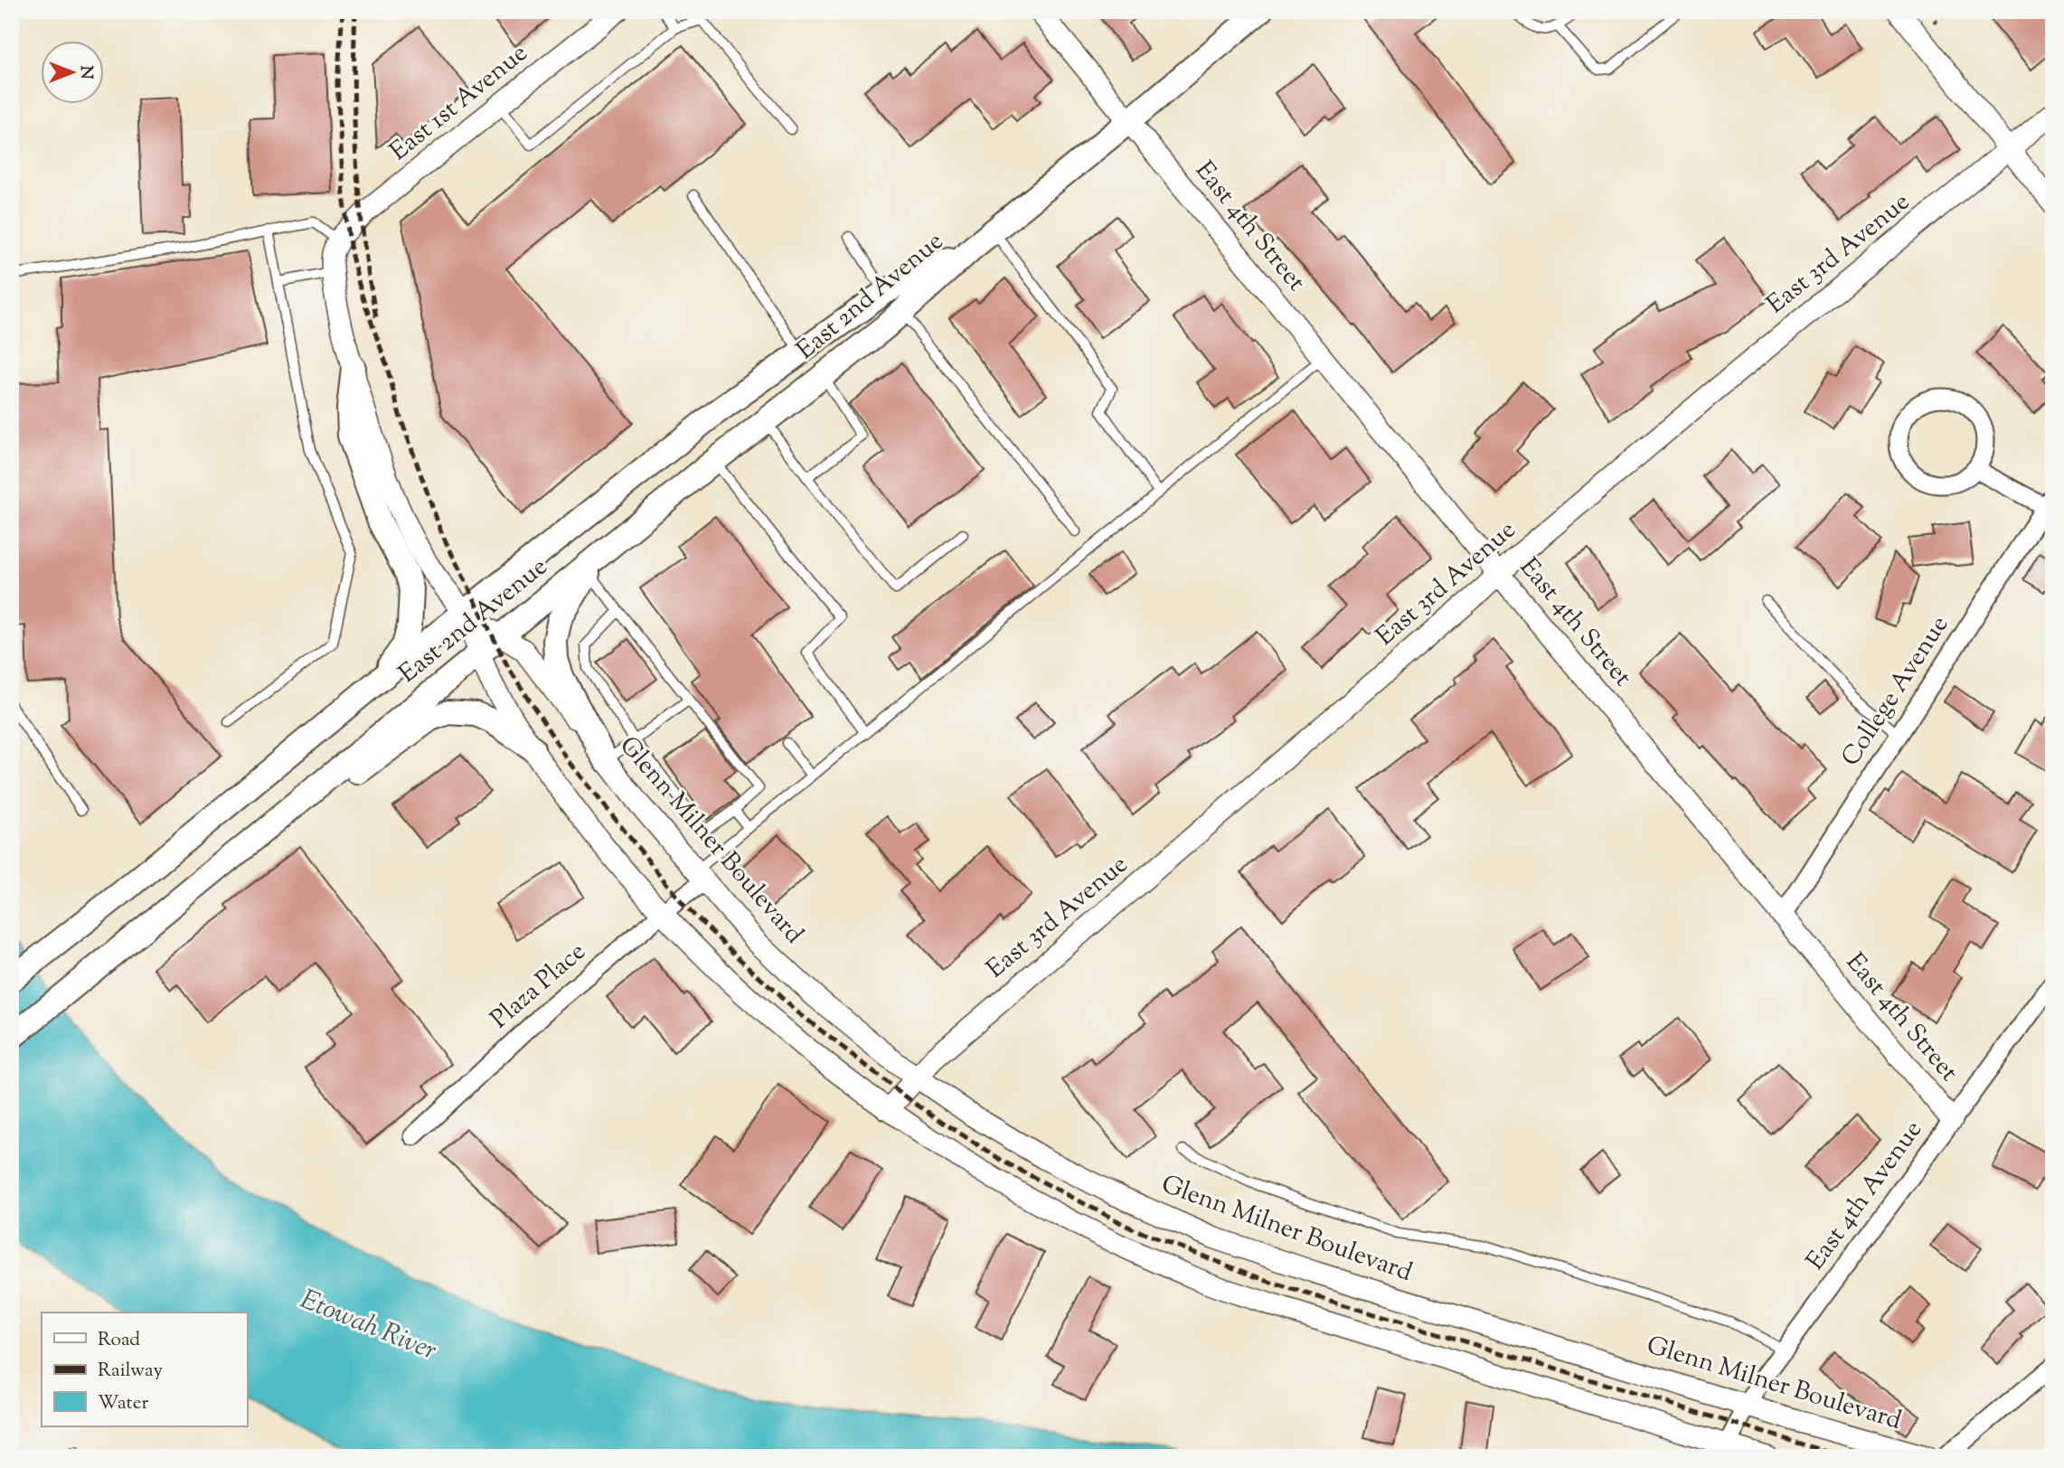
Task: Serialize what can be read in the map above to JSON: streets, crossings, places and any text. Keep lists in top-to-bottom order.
{
  "streets": {
    "main road": ["East 2nd Avenue"],
    "street": [
      "East 1st Avenue",
      "East 4th Street",
      "East 3rd Avenue",
      "College Avenue",
      "Glenn Milner Boulevard",
      "Plaza Place",
      "East 4th Avenue"
    ]
  },
  "crossings": [
    ["East 1st Avenue", "Glenn Milner Boulevard"],
    ["East 4th Street", "East 3rd Avenue"],
    ["East 4th Street", "East 2nd Avenue"],
    ["East 4th Street", "College Avenue"],
    ["East 4th Street", "East 4th Avenue"],
    ["East 3rd Avenue", "Glenn Milner Boulevard"],
    ["East 2nd Avenue", "Glenn Milner Boulevard"],
    ["Glenn Milner Boulevard", "Plaza Place"],
    ["Glenn Milner Boulevard", "East 4th Avenue"]
  ],
  "water": ["Etowah River"],
  "legend": ["Road", "Railway", "Water"],
  "north": "right"
}
